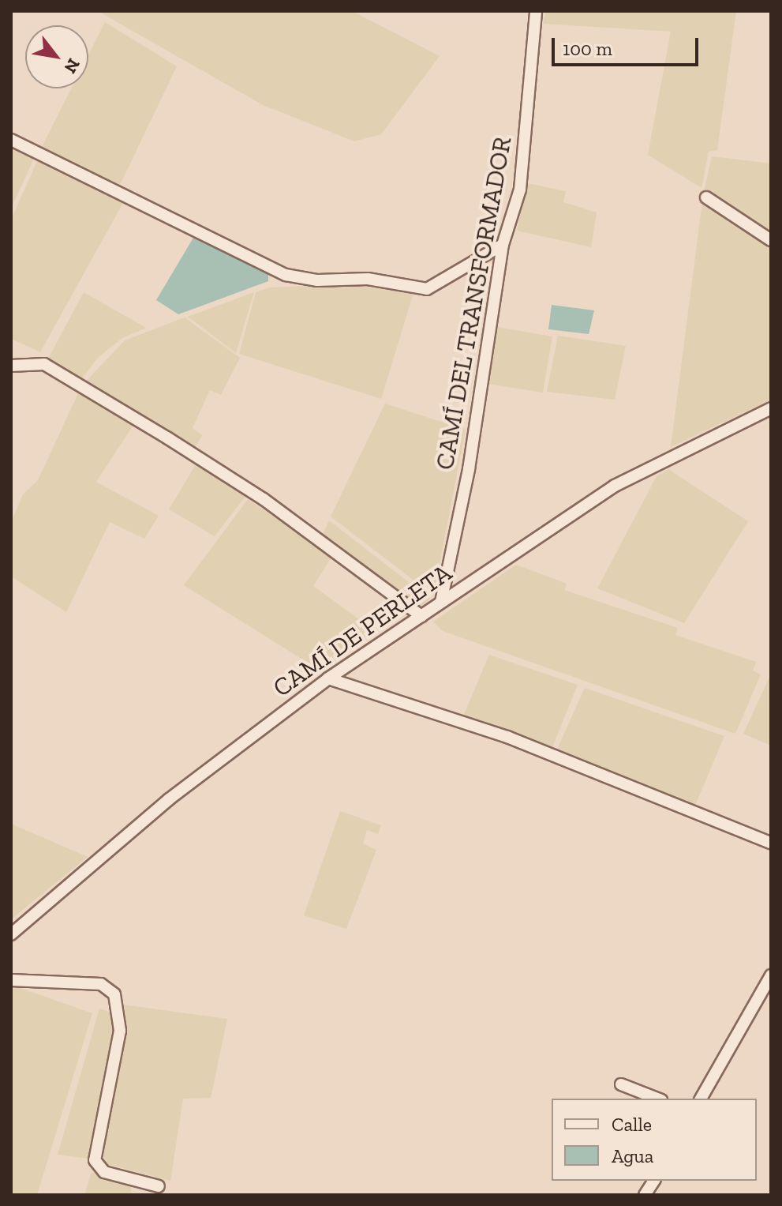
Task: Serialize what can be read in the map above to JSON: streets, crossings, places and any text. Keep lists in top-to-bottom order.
{
  "streets": {
    "street": ["CAMÍ DEL TRANSFORMADOR", "CAMÍ DE PERLETA"]
  },
  "crossings": [
    ["CAMÍ DEL TRANSFORMADOR", "CAMÍ DE PERLETA"]
  ],
  "legend": ["Calle", "Agua"],
  "scale_bar": "100 m",
  "north": "bottom right"
}
